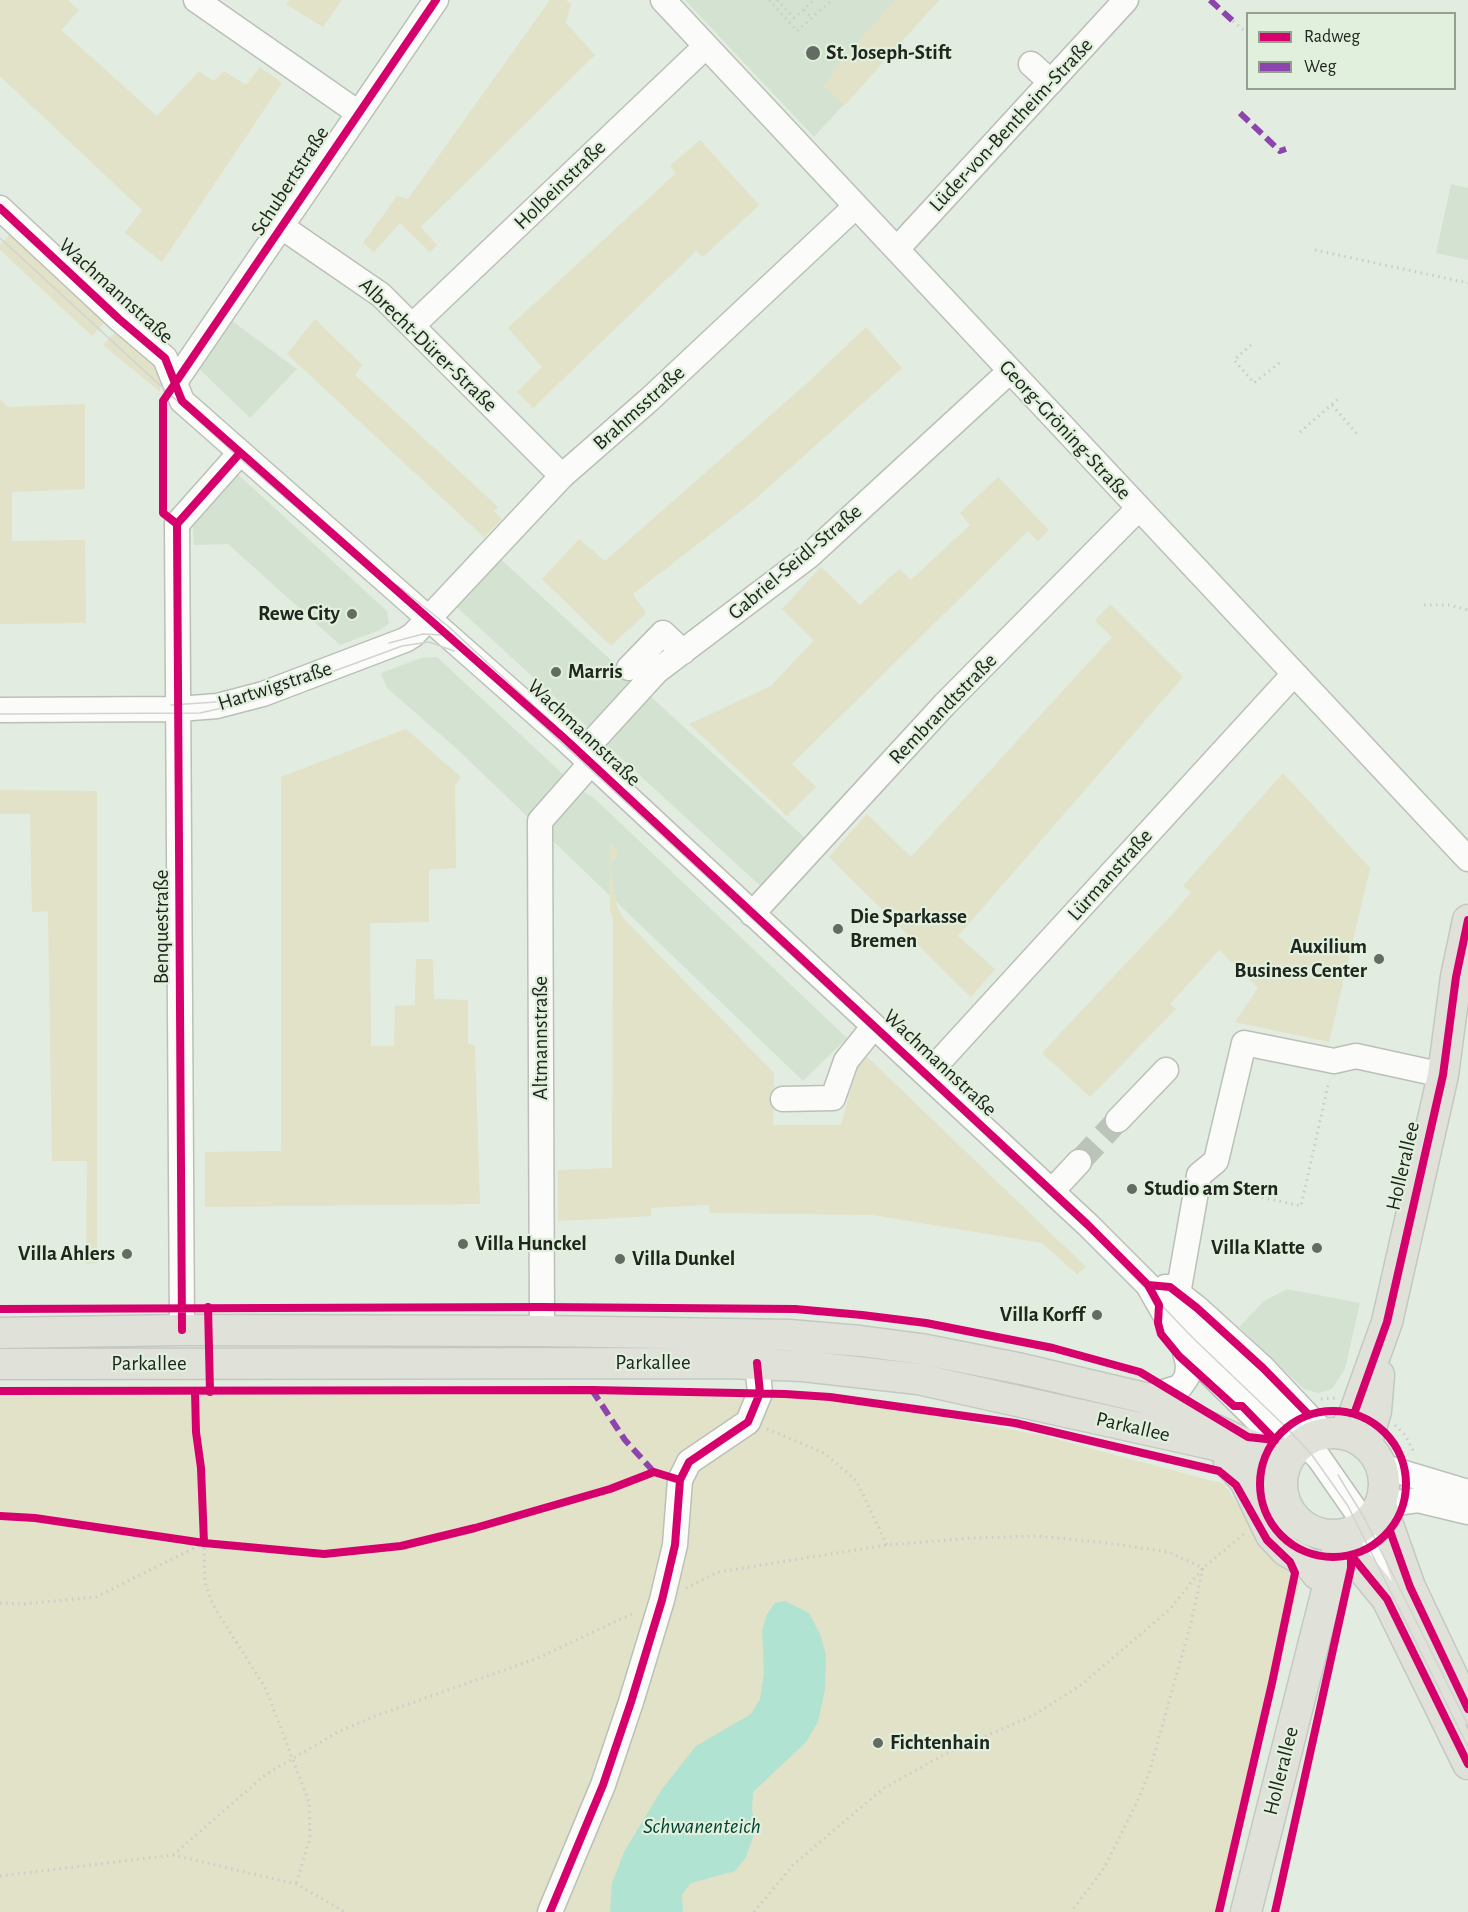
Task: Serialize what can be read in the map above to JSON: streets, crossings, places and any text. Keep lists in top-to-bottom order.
{
  "streets": {
    "main road": ["Hollerallee", "Parkallee"],
    "street": [
      "Lüder-von-Bentheim-Straße",
      "Schubertstraße",
      "Holbeinstraße",
      "Wachmannstraße",
      "Albrecht-Dürer-Straße",
      "Brahmsstraße",
      "Georg-Gröning-Straße",
      "Gabriel-Seidl-Straße",
      "Hartwigstraße",
      "Rembrandtstraße",
      "Lürmanstraße",
      "Benquestraße",
      "Altmannstraße"
    ]
  },
  "crossings": [
    ["Lüder-von-Bentheim-Straße", "Georg-Gröning-Straße"],
    ["Schubertstraße", "Wachmannstraße"],
    ["Schubertstraße", "Albrecht-Dürer-Straße"],
    ["Holbeinstraße", "Albrecht-Dürer-Straße"],
    ["Holbeinstraße", "Georg-Gröning-Straße"],
    ["Wachmannstraße", "Brahmsstraße"],
    ["Wachmannstraße", "Gabriel-Seidl-Straße"],
    ["Wachmannstraße", "Hartwigstraße"],
    ["Wachmannstraße", "Rembrandtstraße"],
    ["Wachmannstraße", "Lürmanstraße"],
    ["Wachmannstraße", "Benquestraße"],
    ["Wachmannstraße", "Altmannstraße"],
    ["Wachmannstraße", "Hollerallee"],
    ["Wachmannstraße", "Parkallee"],
    ["Albrecht-Dürer-Straße", "Brahmsstraße"],
    ["Brahmsstraße", "Georg-Gröning-Straße"],
    ["Brahmsstraße", "Hartwigstraße"],
    ["Georg-Gröning-Straße", "Gabriel-Seidl-Straße"],
    ["Georg-Gröning-Straße", "Rembrandtstraße"],
    ["Georg-Gröning-Straße", "Lürmanstraße"],
    ["Gabriel-Seidl-Straße", "Altmannstraße"],
    ["Hartwigstraße", "Benquestraße"],
    ["Benquestraße", "Parkallee"],
    ["Altmannstraße", "Parkallee"],
    ["Hollerallee", "Parkallee"]
  ],
  "water": ["Schwanenteich"],
  "places": [
    "St. Joseph-Stift",
    "Rewe City",
    "Marris",
    "Die Sparkasse Bremen",
    "Auxilium Business Center",
    "Studio am Stern",
    "Villa Hunckel",
    "Villa Klatte",
    "Villa Ahlers",
    "Villa Dunkel",
    "Villa Korff",
    "Fichtenhain"
  ],
  "legend": ["Radweg", "Weg"]
}
